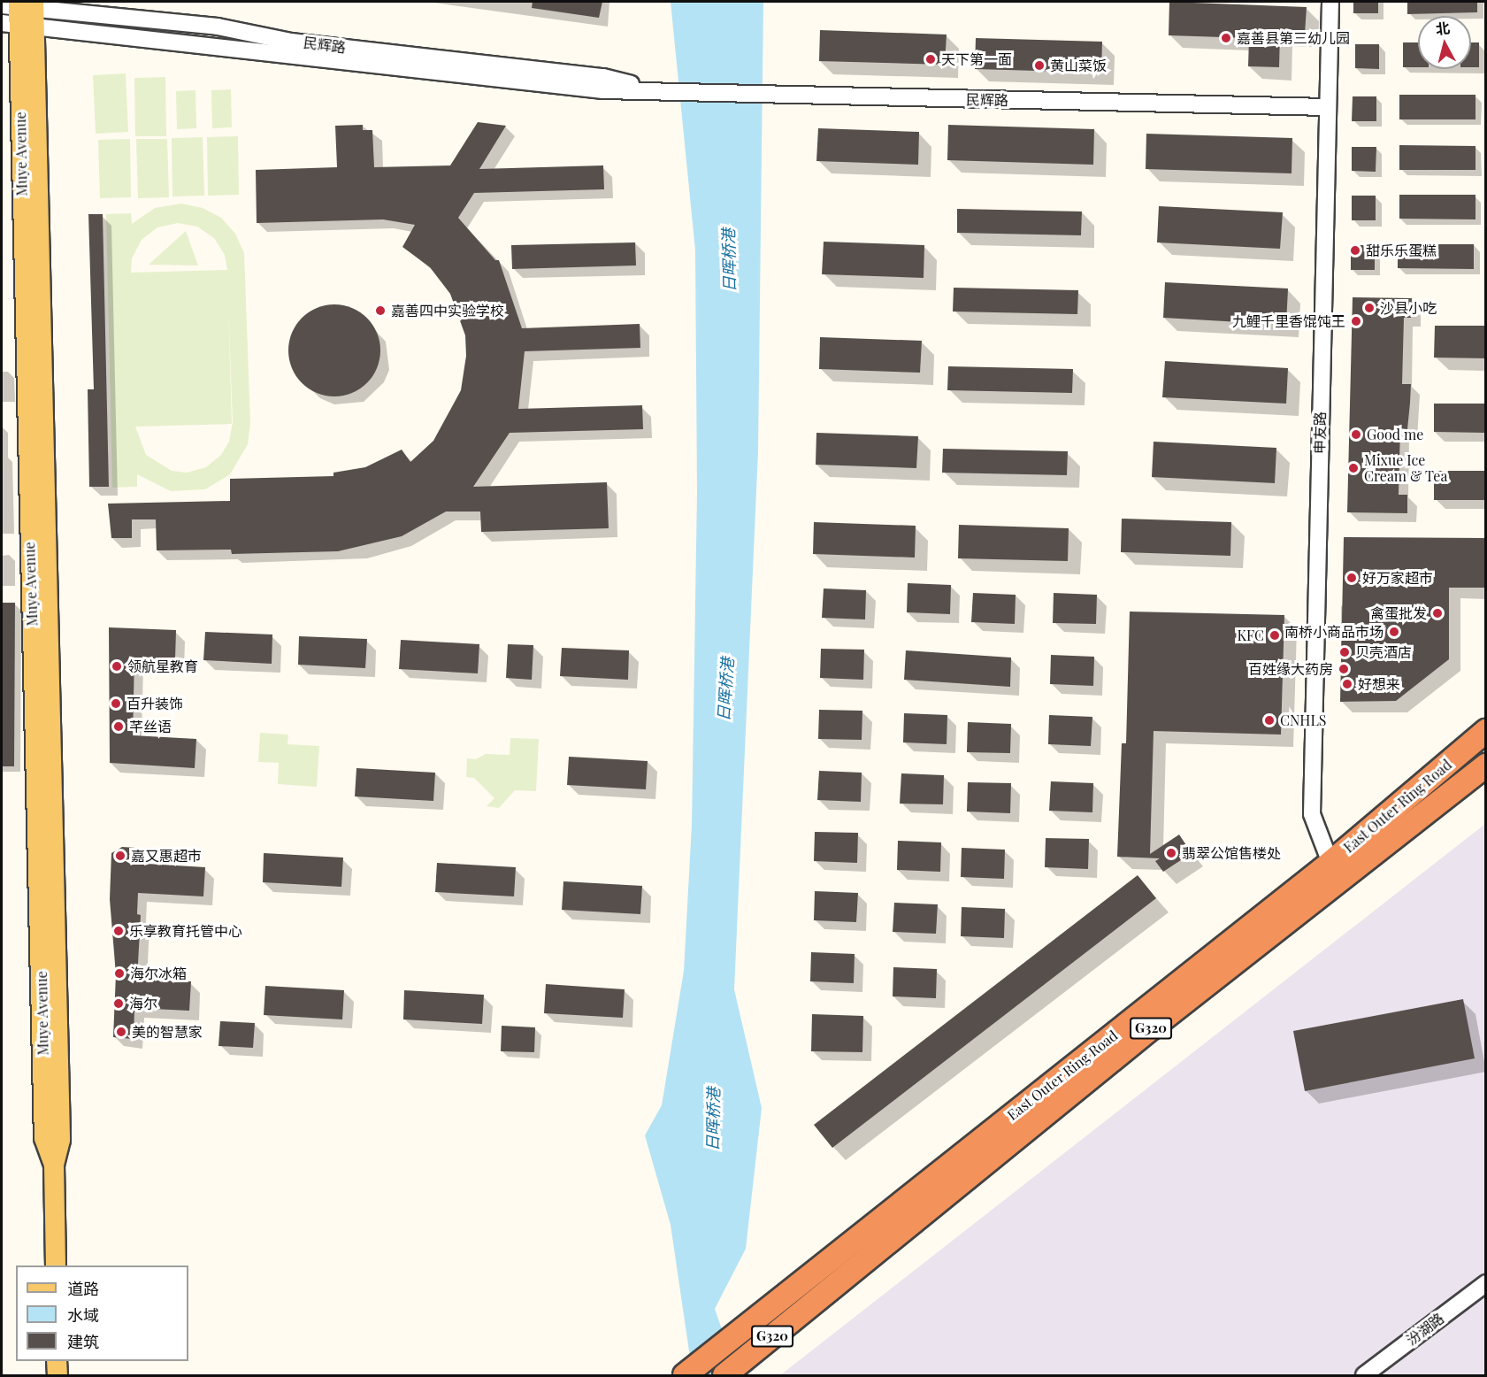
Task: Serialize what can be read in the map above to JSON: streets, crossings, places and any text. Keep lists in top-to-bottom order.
{
  "streets": {
    "highway": ["East Outer Ring Road", "G320"],
    "main road": ["Muye Avenue"],
    "street": ["民辉路", "申友路", "汾湖路"]
  },
  "crossings": [
    ["民辉路", "Muye Avenue"],
    ["民辉路", "申友路"],
    ["申友路", "East Outer Ring Road"]
  ],
  "water": ["日晖桥港"],
  "places": [
    "嘉善县第三幼儿园",
    "天下第一面",
    "黄山菜饭",
    "甜乐乐蛋糕",
    "沙县小吃",
    "嘉善四中实验学校",
    "九鲤千里香馄饨王",
    "Good me",
    "Mixue Ice Cream & Tea",
    "好万家超市",
    "禽蛋批发",
    "南桥小商品市场",
    "KFC",
    "贝壳酒店",
    "领航星教育",
    "百姓缘大药房",
    "好想来",
    "百升装饰",
    "CNHLS",
    "芊丝语",
    "翡翠公馆售楼处",
    "嘉又惠超市",
    "乐享教育托管中心",
    "海尔冰箱",
    "海尔",
    "美的智慧家"
  ],
  "legend": ["道路", "水域", "建筑"],
  "north": "top"
}
